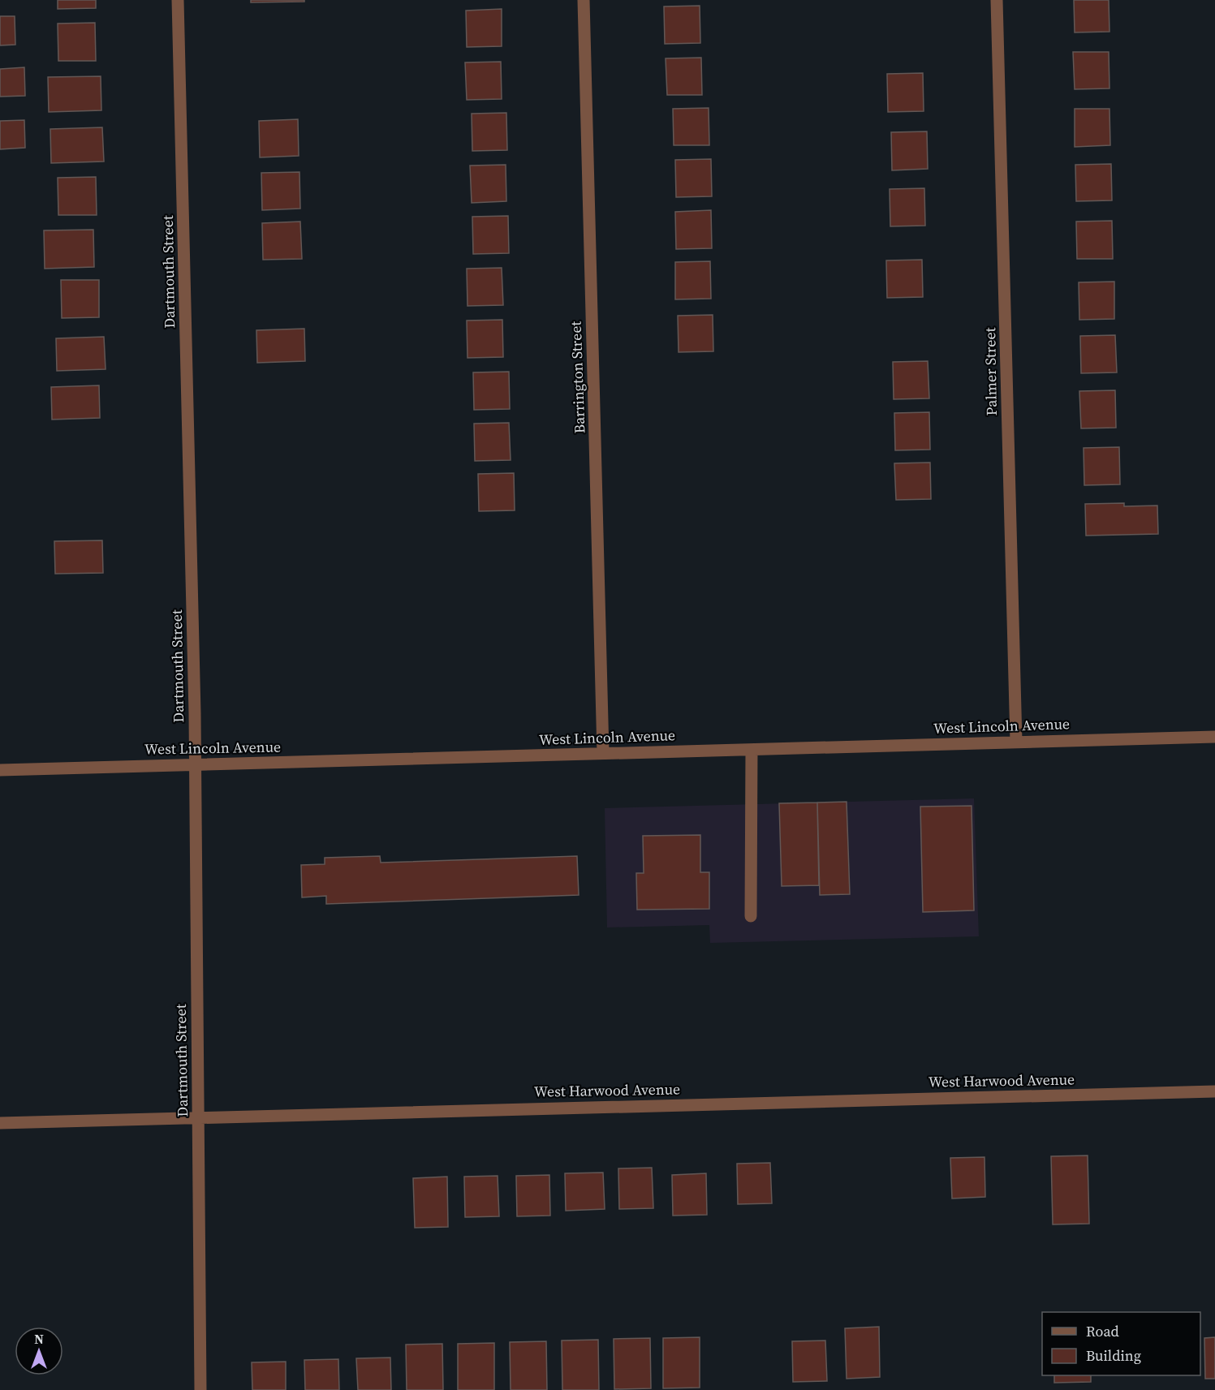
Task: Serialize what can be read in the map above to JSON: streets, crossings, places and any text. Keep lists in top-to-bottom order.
{
  "streets": {
    "street": [
      "Dartmouth Street",
      "Palmer Street",
      "Barrington Street",
      "West Lincoln Avenue",
      "West Harwood Avenue"
    ]
  },
  "crossings": [
    ["Dartmouth Street", "West Lincoln Avenue"],
    ["Dartmouth Street", "West Harwood Avenue"],
    ["Palmer Street", "West Lincoln Avenue"],
    ["Barrington Street", "West Lincoln Avenue"]
  ],
  "legend": ["Road", "Building"],
  "north": "top"
}
